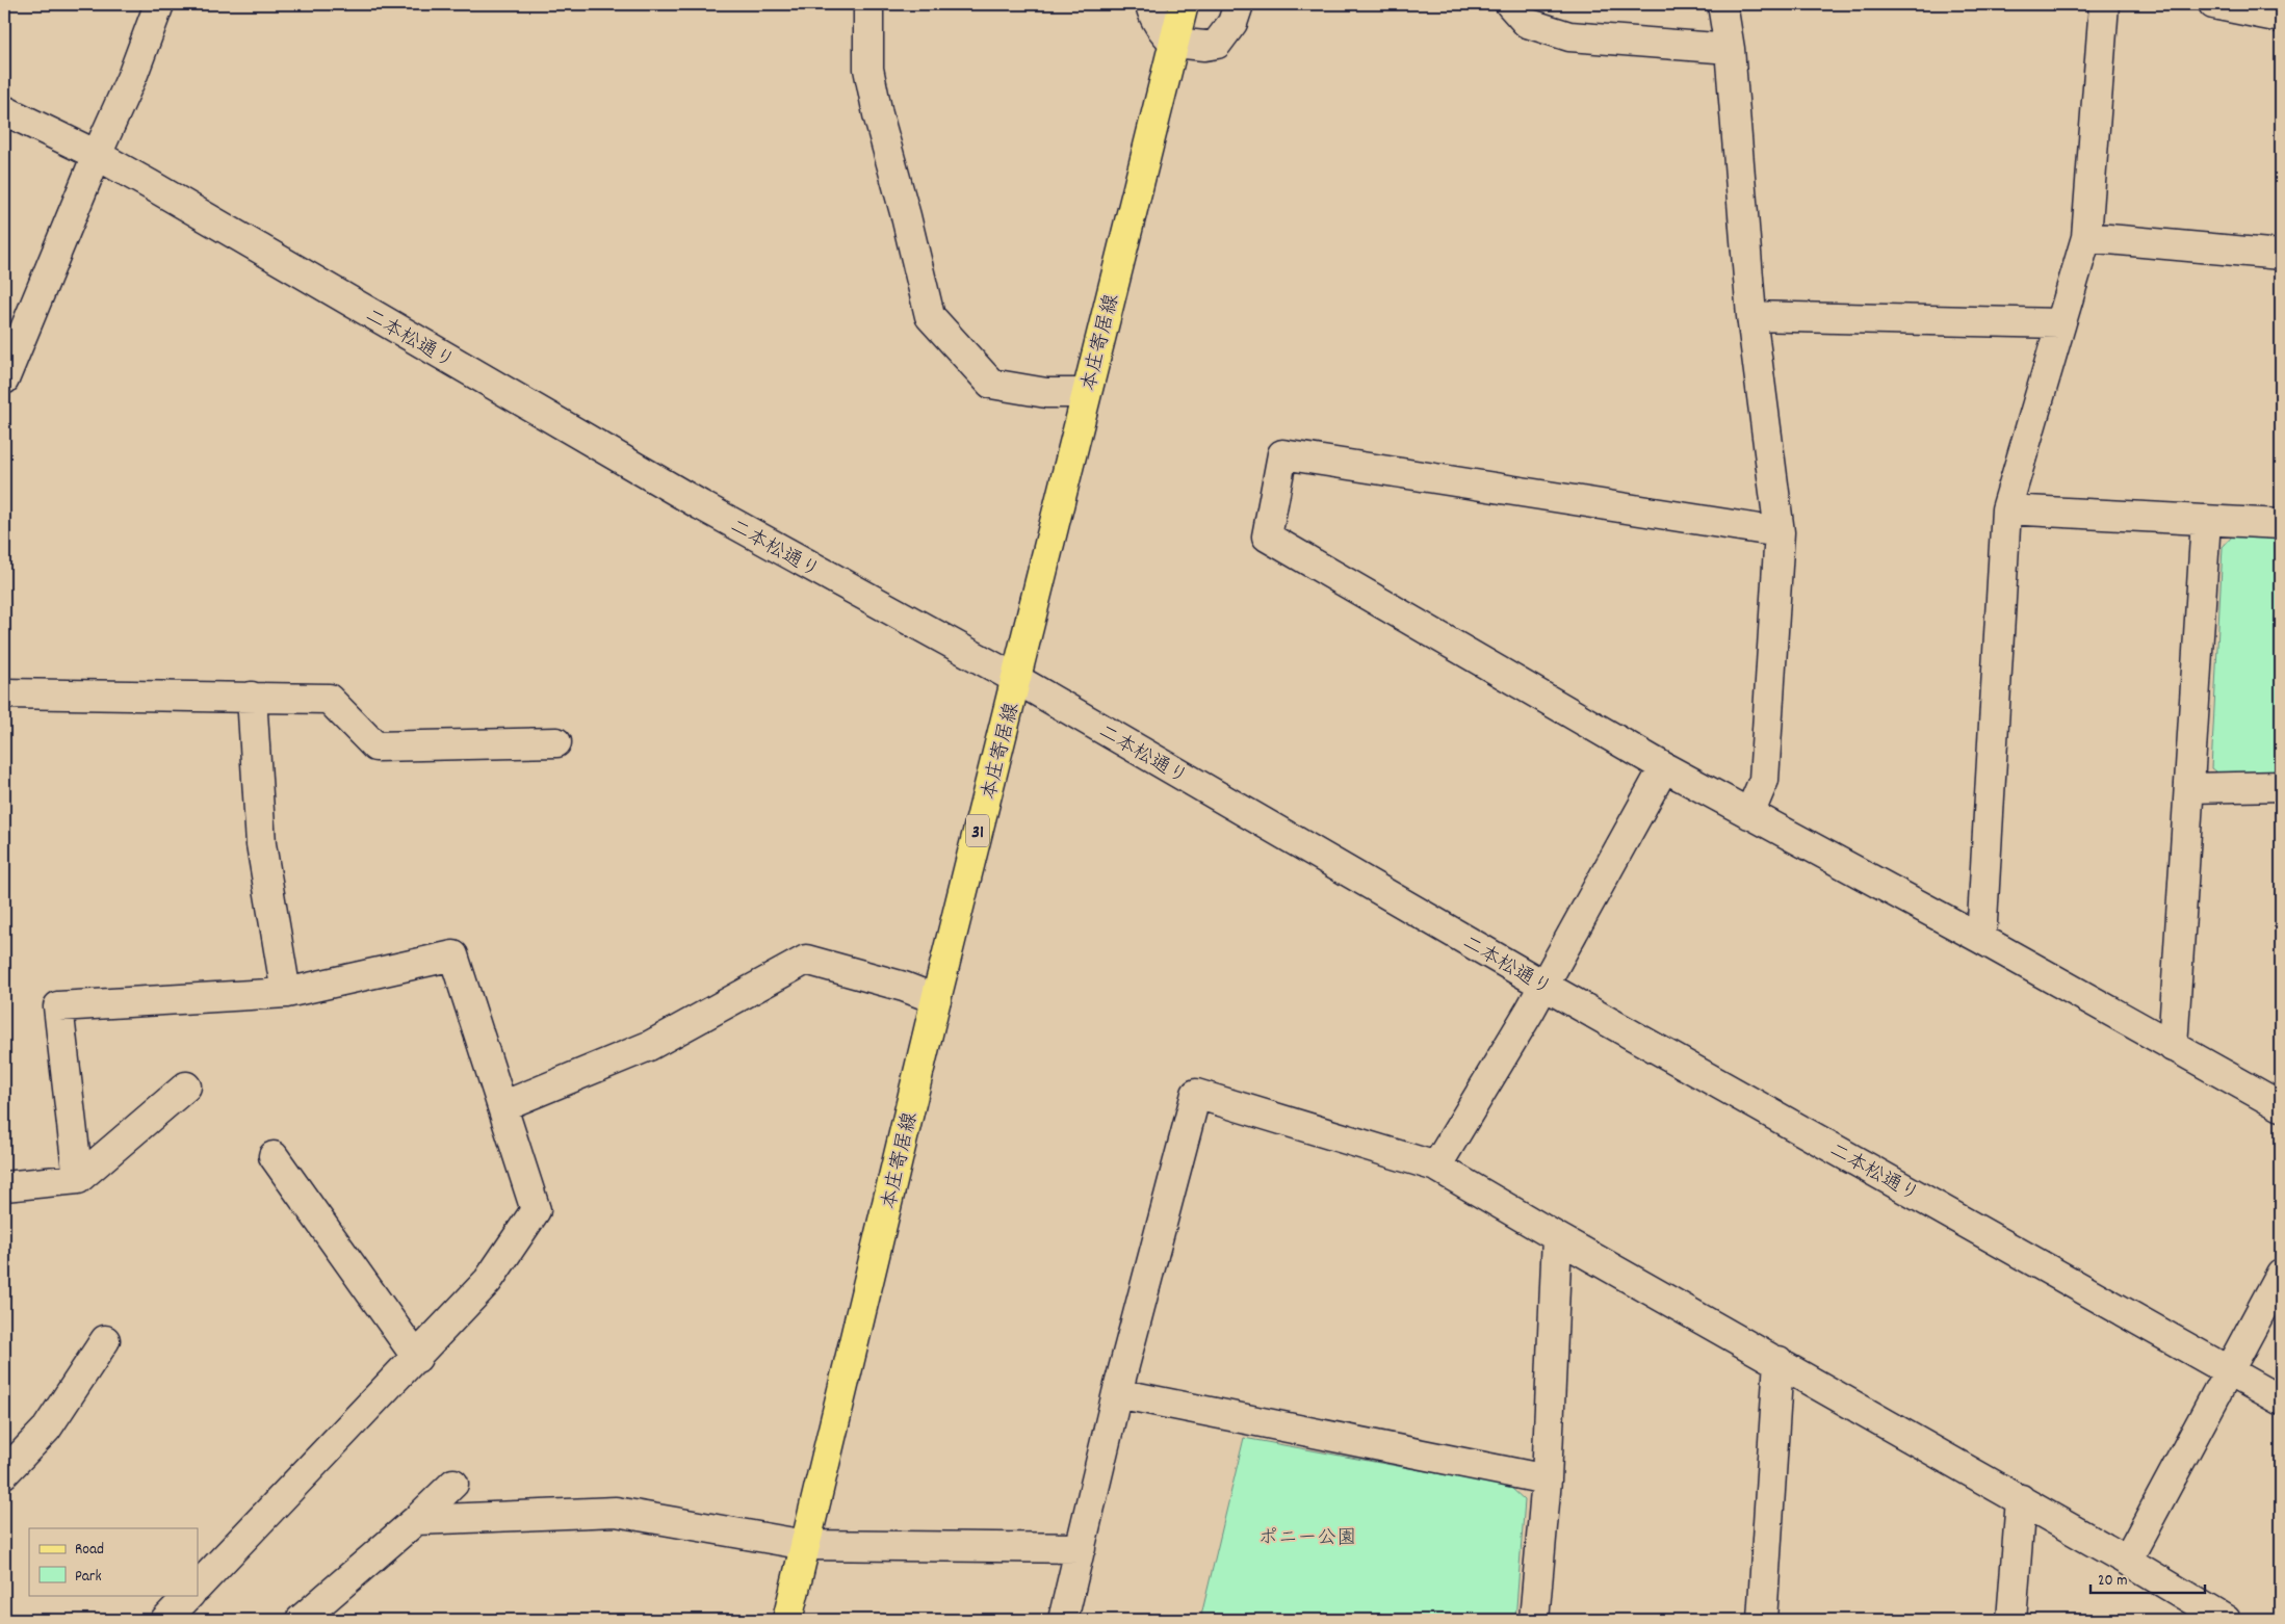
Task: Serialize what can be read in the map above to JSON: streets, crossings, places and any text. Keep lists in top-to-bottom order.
{
  "streets": {
    "main road": ["本庄寄居線", "31"],
    "street": ["二本松通り"]
  },
  "crossings": [
    ["二本松通り", "本庄寄居線"]
  ],
  "parks": ["ポニー公園"],
  "legend": ["Road", "Park"],
  "scale_bar": "20 m"
}
